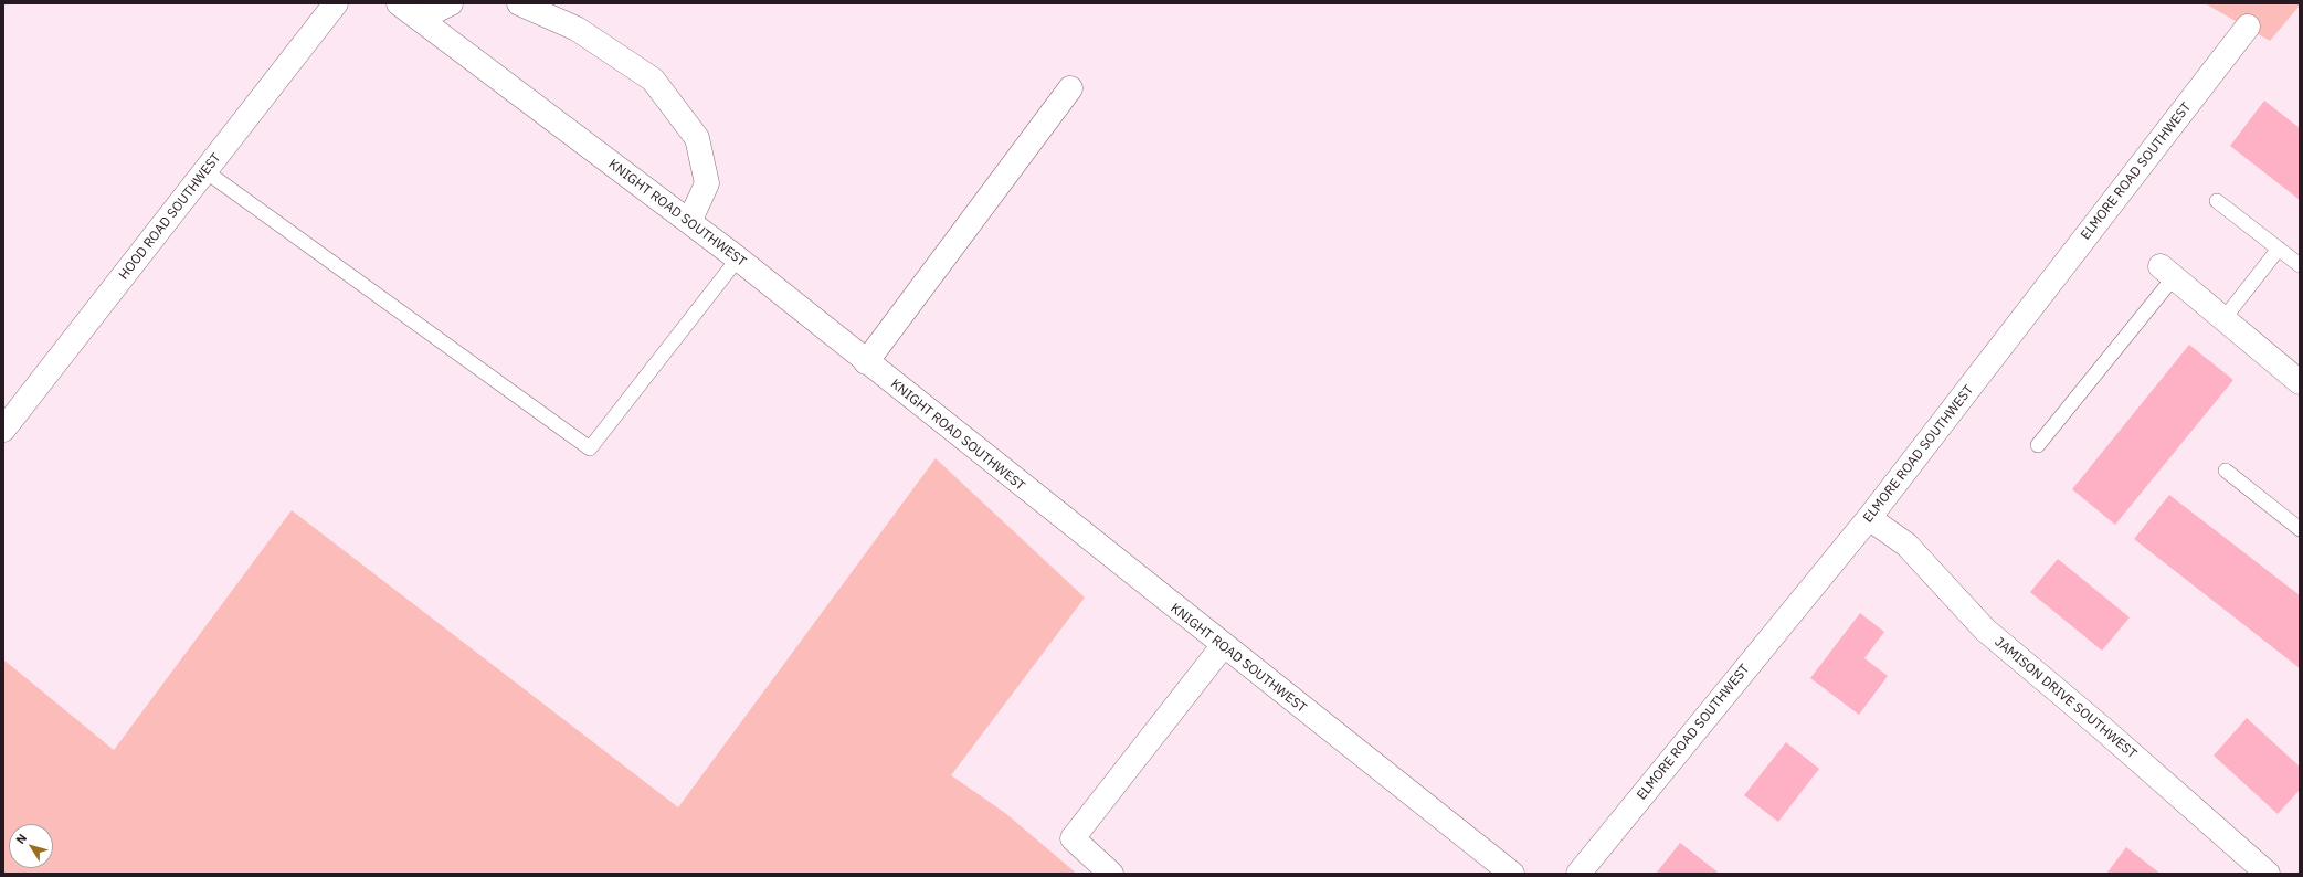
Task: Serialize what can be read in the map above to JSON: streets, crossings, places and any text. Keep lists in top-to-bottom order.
{
  "streets": {
    "street": [
      "ELMORE ROAD SOUTHWEST",
      "KNIGHT ROAD SOUTHWEST",
      "HOOD ROAD SOUTHWEST",
      "JAMISON DRIVE SOUTHWEST"
    ]
  },
  "crossings": [
    ["ELMORE ROAD SOUTHWEST", "JAMISON DRIVE SOUTHWEST"]
  ],
  "north": "top left"
}
